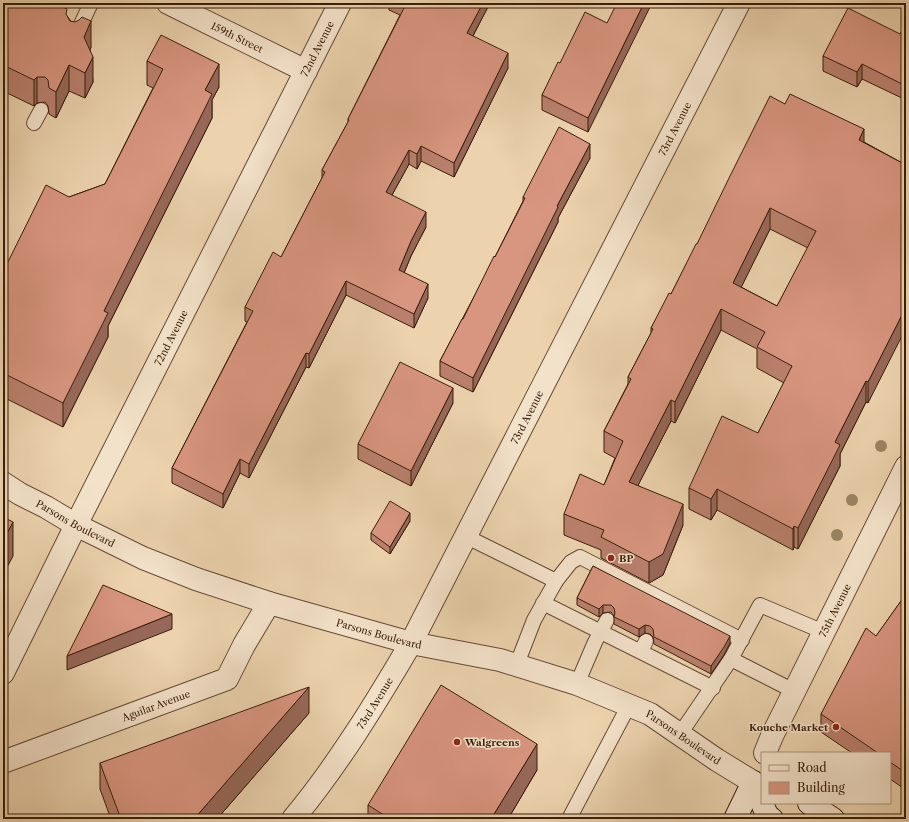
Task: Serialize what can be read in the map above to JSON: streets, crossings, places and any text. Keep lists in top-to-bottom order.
{
  "streets": {
    "street": [
      "159th Street",
      "72nd Avenue",
      "73rd Avenue",
      "Parsons Boulevard",
      "75th Avenue",
      "Aguilar Avenue"
    ]
  },
  "crossings": [
    ["159th Street", "72nd Avenue"],
    ["72nd Avenue", "Parsons Boulevard"],
    ["73rd Avenue", "Parsons Boulevard"],
    ["Parsons Boulevard", "Aguilar Avenue"]
  ],
  "places": ["BP", "Kouche Market", "Walgreens"],
  "legend": ["Road", "Building"]
}
